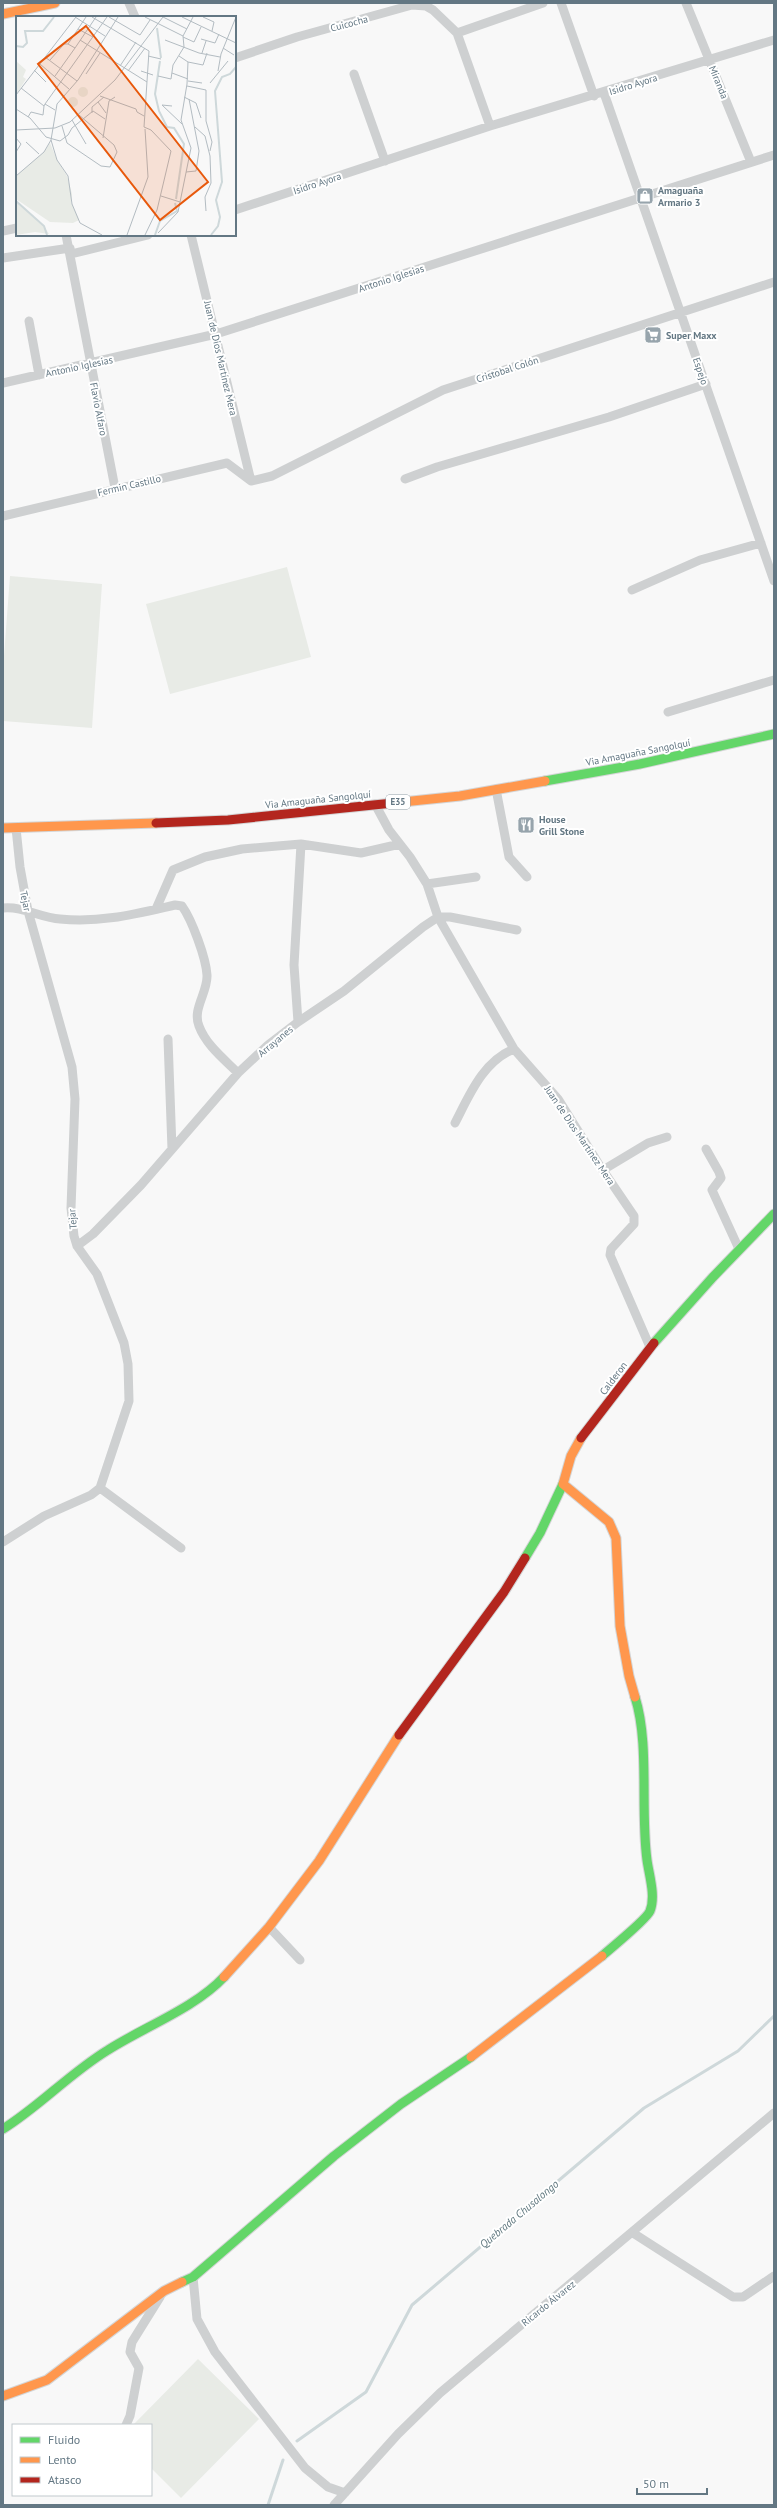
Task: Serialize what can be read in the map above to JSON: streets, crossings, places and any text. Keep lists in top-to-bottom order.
{
  "streets": {
    "main road": ["Via Amaguaña Sangolquí", "E35", "Calderon"],
    "street": [
      "Cuicocha",
      "Miranda",
      "Isidro Ayora",
      "Antonio Iglesias",
      "Juan de Dios Martínez Mera",
      "Cristobal Colón",
      "Espejo",
      "Flavio Alfaro",
      "Fermin Castillo",
      "Tejar",
      "Arrayanes",
      "Ricardo Álvarez"
    ]
  },
  "crossings": [
    ["Miranda", "Isidro Ayora"],
    ["Miranda", "Antonio Iglesias"],
    ["Isidro Ayora", "Espejo"],
    ["Antonio Iglesias", "Juan de Dios Martínez Mera"],
    ["Antonio Iglesias", "Espejo"],
    ["Antonio Iglesias", "Flavio Alfaro"],
    ["Juan de Dios Martínez Mera", "Cristobal Colón"],
    ["Juan de Dios Martínez Mera", "Fermin Castillo"],
    ["Juan de Dios Martínez Mera", "Via Amaguaña Sangolquí"],
    ["Juan de Dios Martínez Mera", "Arrayanes"],
    ["Juan de Dios Martínez Mera", "Calderon"],
    ["Cristobal Colón", "Espejo"],
    ["Flavio Alfaro", "Fermin Castillo"],
    ["Via Amaguaña Sangolquí", "Tejar"],
    ["Tejar", "Arrayanes"]
  ],
  "water": ["Quebrada Chusalongo"],
  "places": {
    "shop": ["Amaguaña Armario 3"],
    "supermarket": ["Super Maxx"],
    "restaurant": ["House Grill Stone"]
  },
  "legend": ["Fluido", "Lento", "Atasco"],
  "scale_bar": "50 m"
}
